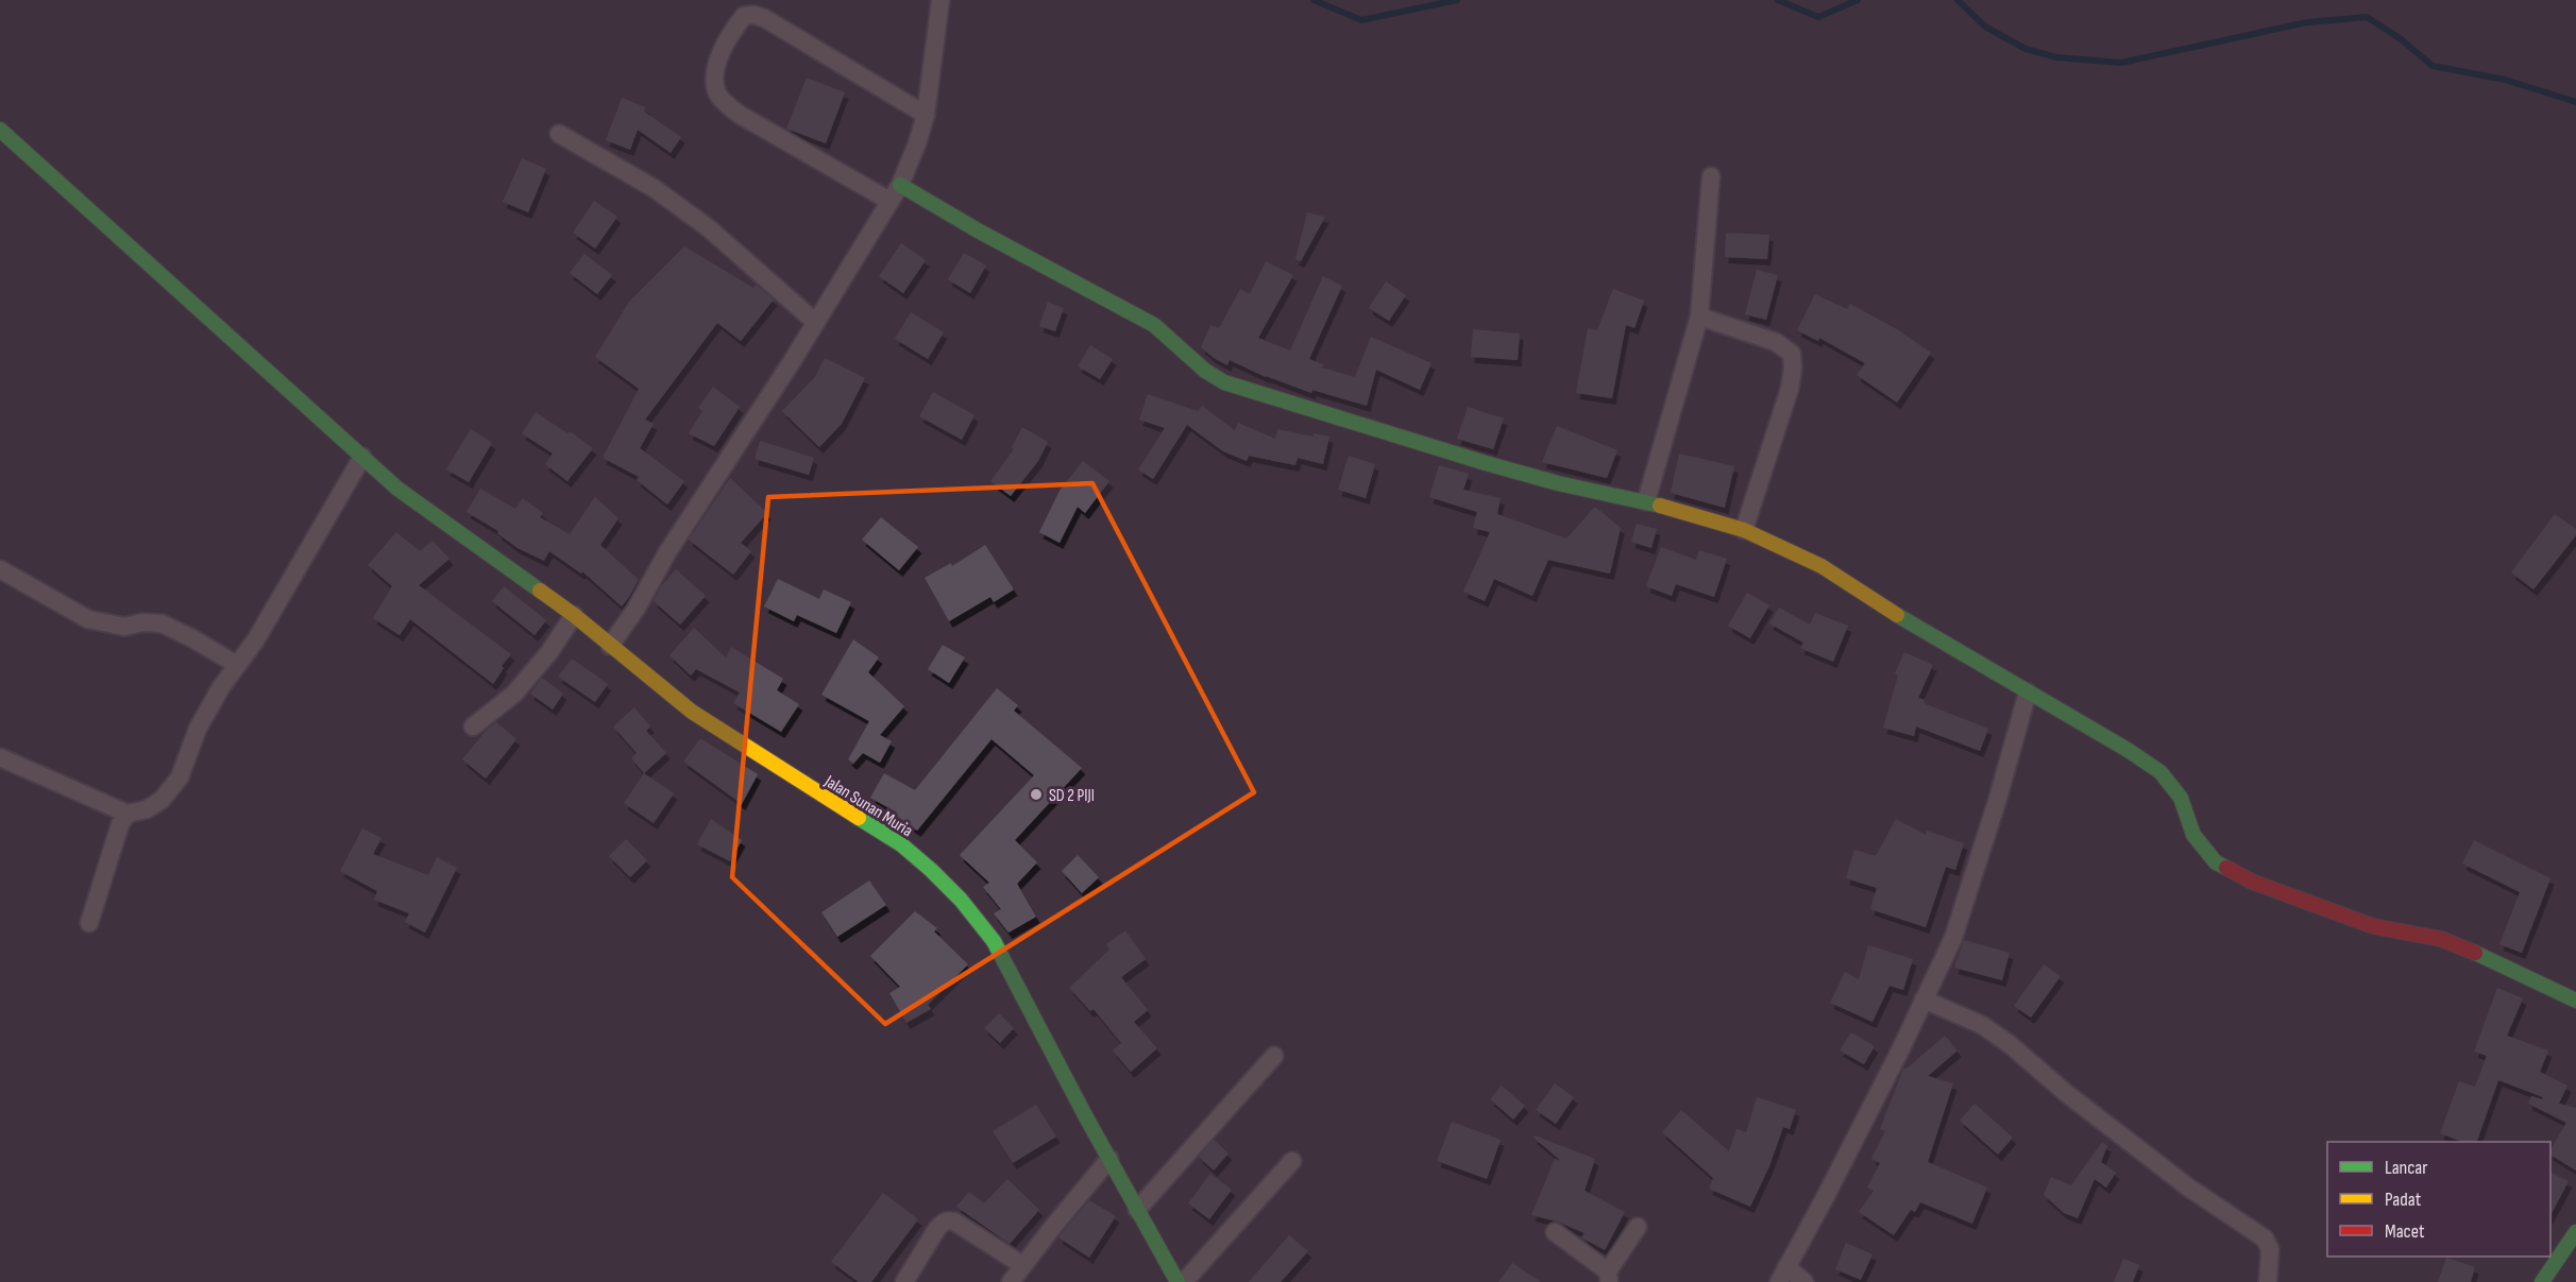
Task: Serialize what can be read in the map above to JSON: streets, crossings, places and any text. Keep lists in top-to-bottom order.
{
  "streets": {
    "street": ["Jalan Sunan Muria"]
  },
  "places": ["SD 2 PIJI"],
  "legend": ["Lancar", "Padat", "Macet"]
}
